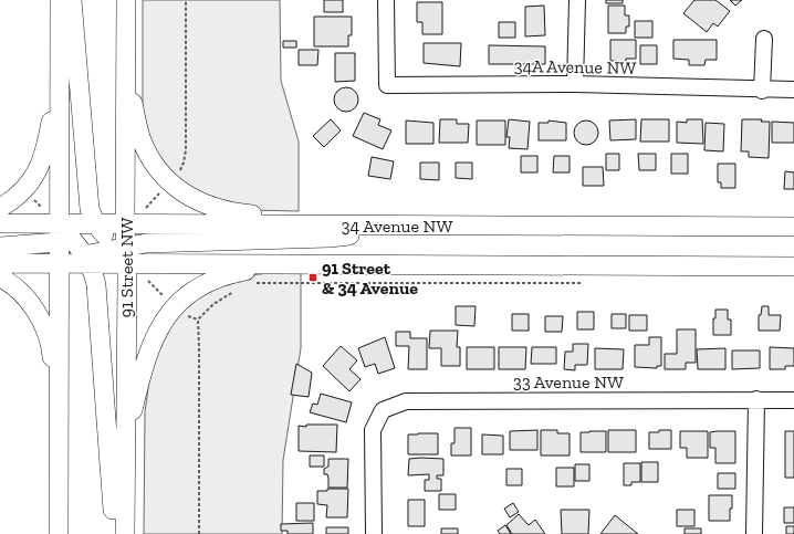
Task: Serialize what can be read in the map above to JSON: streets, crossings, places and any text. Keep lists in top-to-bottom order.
{
  "streets": {
    "main road": ["34 Avenue NW", "91 Street NW"],
    "street": ["34A Avenue NW", "33 Avenue NW"]
  },
  "crossings": [
    ["34 Avenue NW", "91 Street NW"]
  ],
  "places": {
    "transit": ["91 Street & 34 Avenue"]
  }
}
